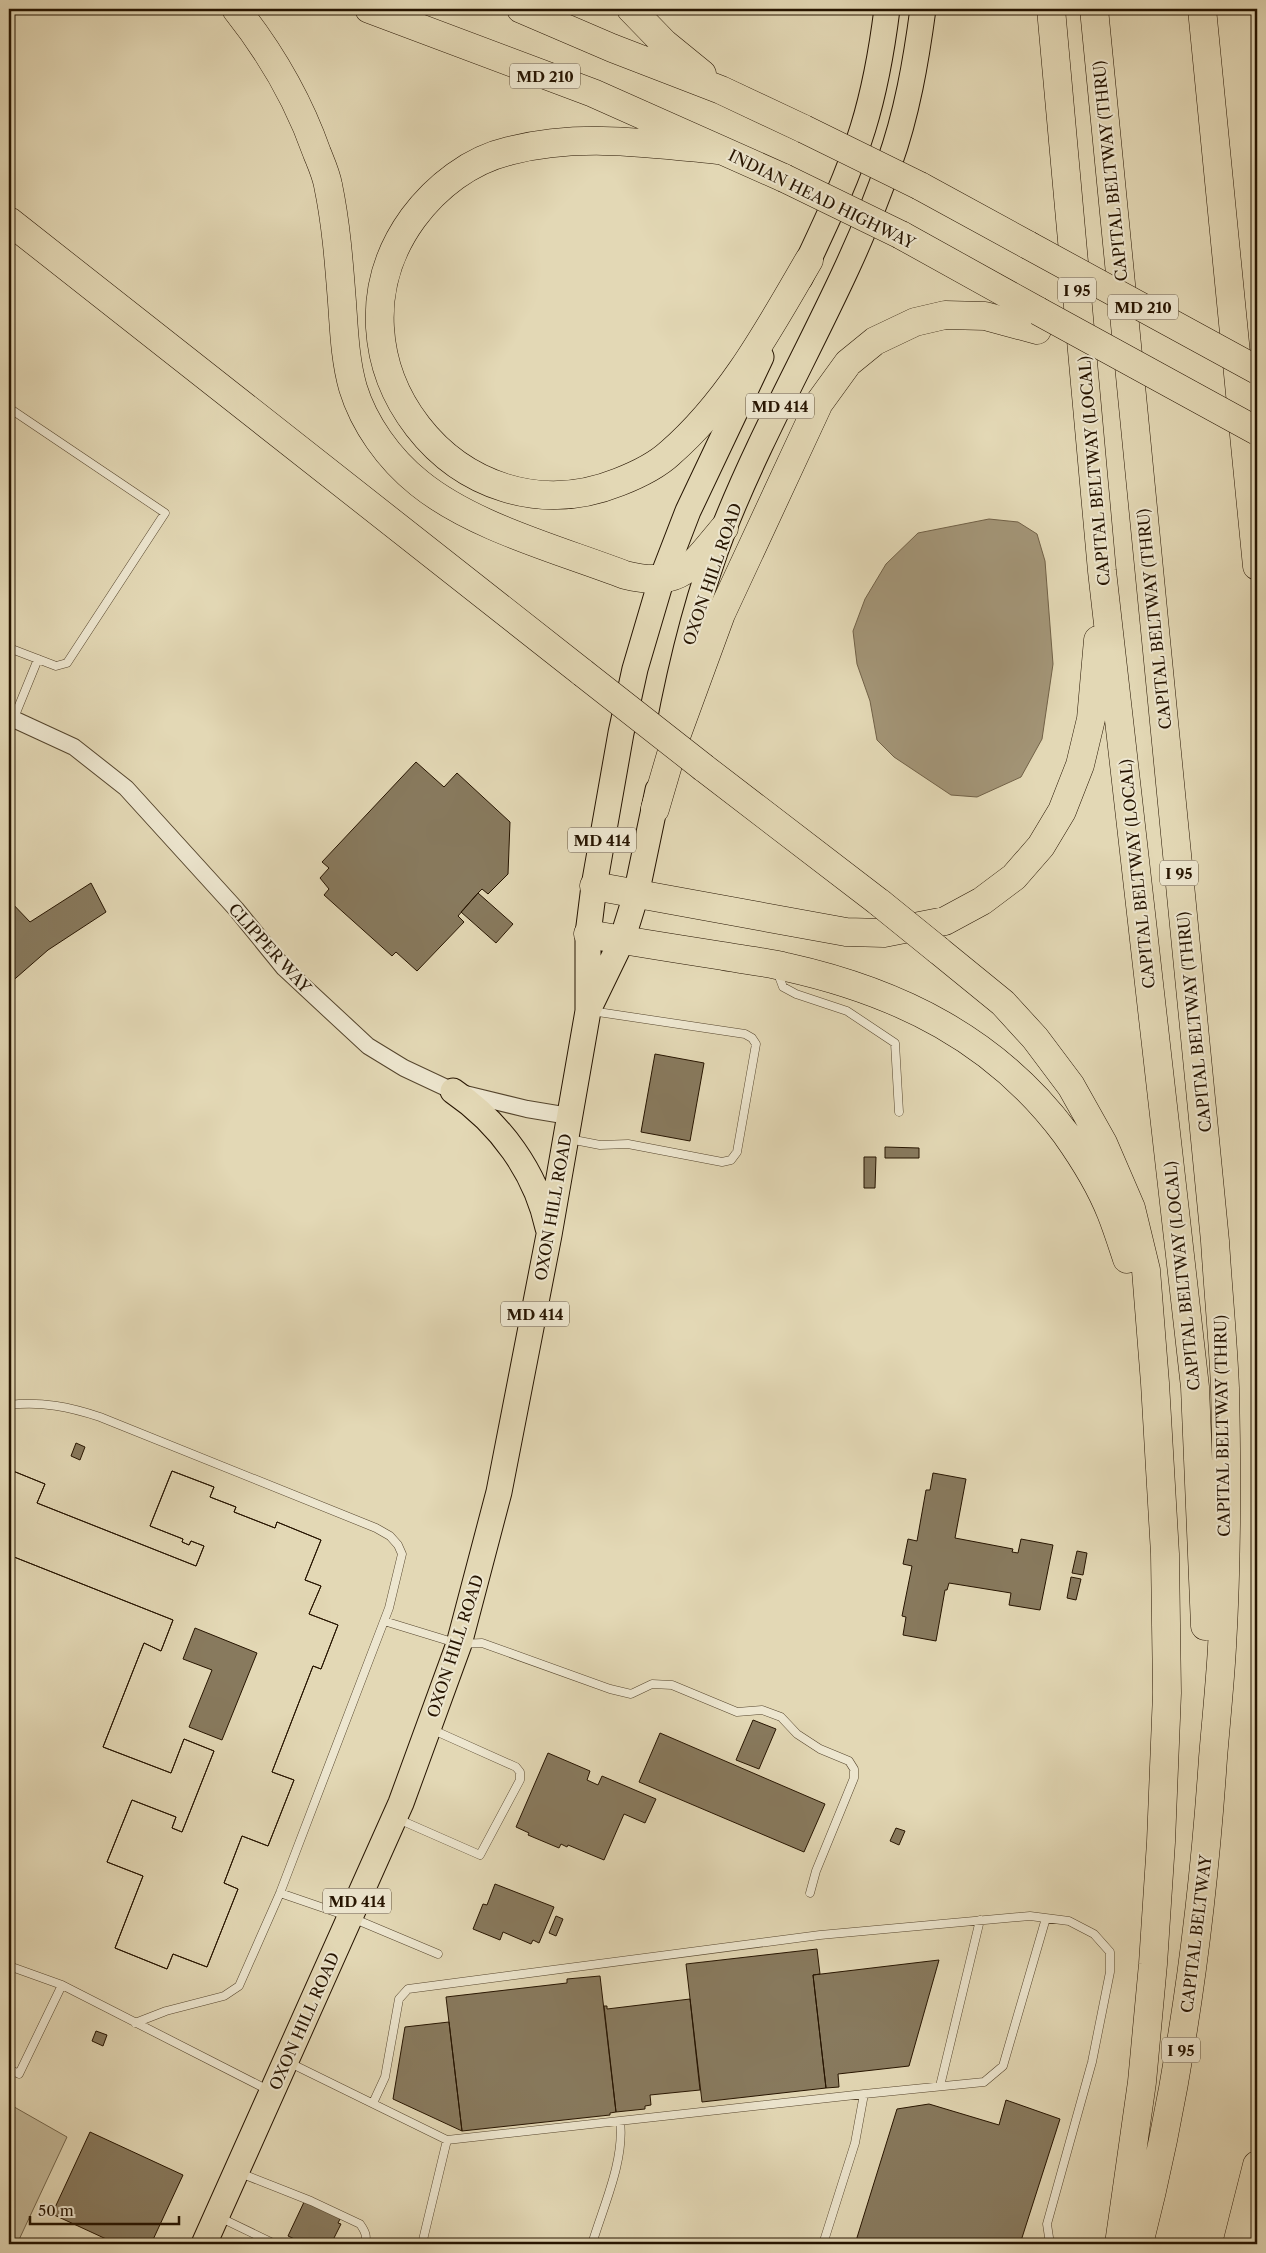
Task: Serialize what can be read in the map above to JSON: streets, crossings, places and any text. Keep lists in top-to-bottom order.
{
  "streets": {
    "highway": [
      "MD 210",
      "CAPITAL BELTWAY (THRU)",
      "INDIAN HEAD HIGHWAY",
      "I 95",
      "CAPITAL BELTWAY (LOCAL)",
      "CAPITAL BELTWAY"
    ],
    "main road": ["MD 414", "OXON HILL ROAD"],
    "street": ["CLIPPER WAY"]
  },
  "crossings": [
    ["CAPITAL BELTWAY (THRU)", "CAPITAL BELTWAY (LOCAL)"],
    ["CAPITAL BELTWAY (THRU)", "CAPITAL BELTWAY"],
    ["CAPITAL BELTWAY (LOCAL)", "CAPITAL BELTWAY"],
    ["OXON HILL ROAD", "CLIPPER WAY"]
  ],
  "scale_bar": "50 m"
}
